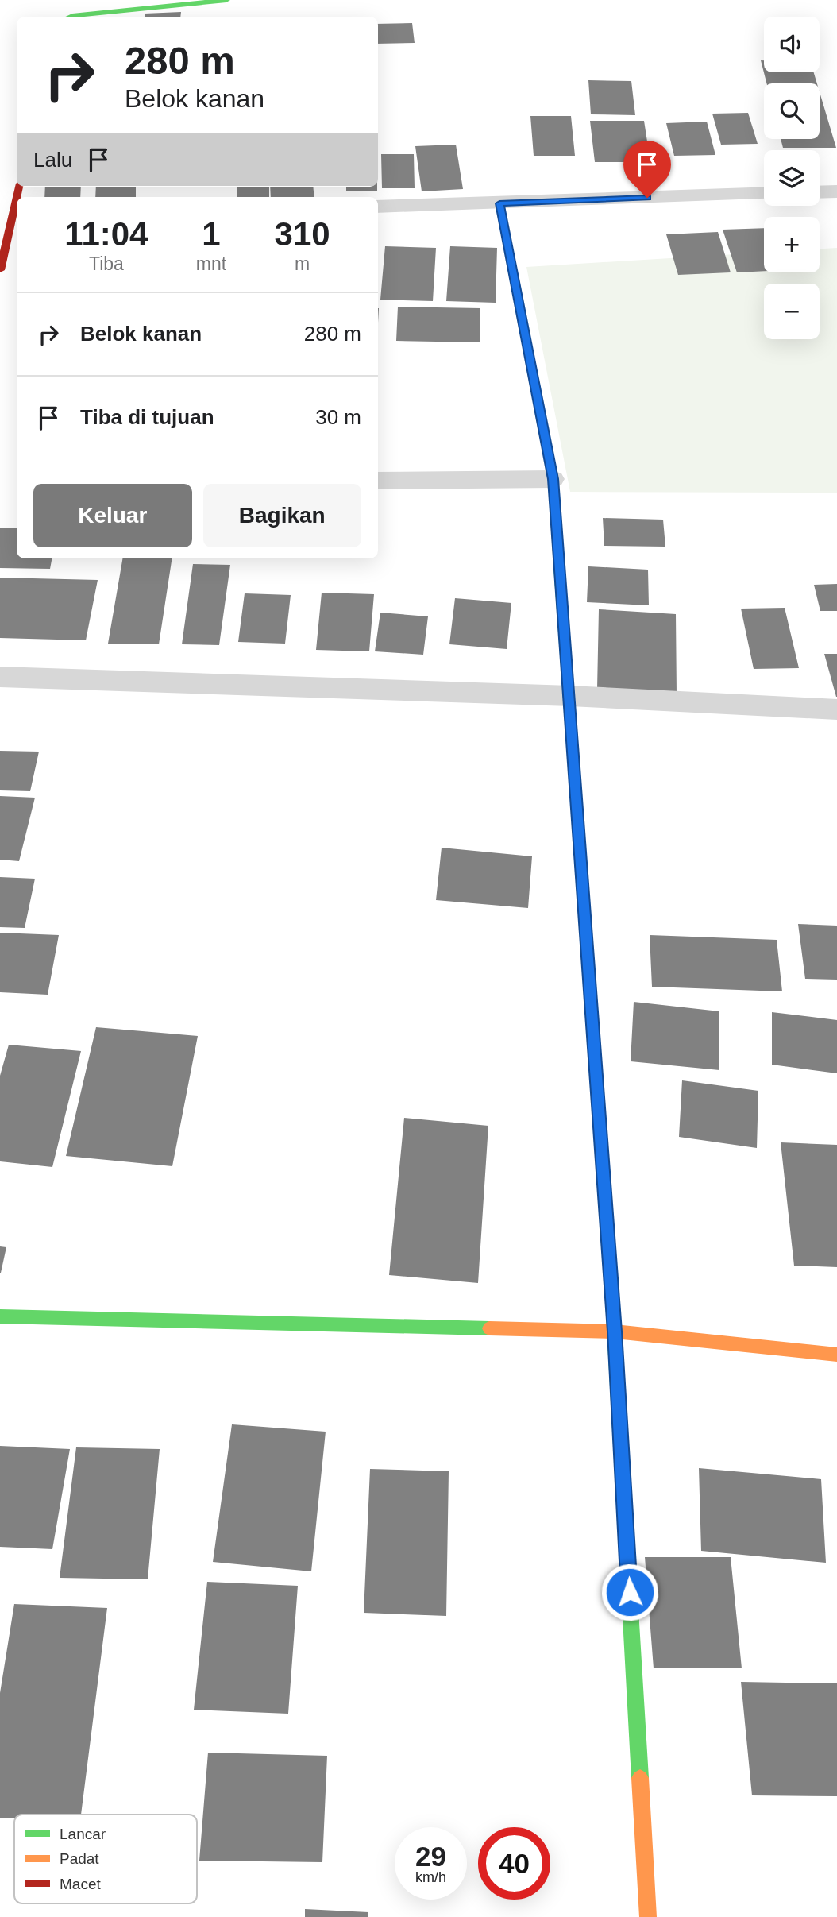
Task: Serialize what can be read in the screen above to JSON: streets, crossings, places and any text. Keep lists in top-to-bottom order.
{
  "legend": ["Lancar", "Padat", "Macet"],
  "page": {
    "map_buttons": ["+", "−"],
    "turn": ["280 m", "Belok kanan"],
    "then": "Lalu",
    "eta": [
      "11:04",
      "Tiba",
      "1",
      "mnt",
      "310",
      "m"
    ],
    "list": [
      {
        "name": "Belok kanan",
        "value": "280 m"
      },
      {
        "name": "Tiba di tujuan",
        "value": "30 m"
      }
    ],
    "buttons": ["Keluar", "Bagikan"],
    "speed": "29 km/h",
    "limit": "40"
  }
}
